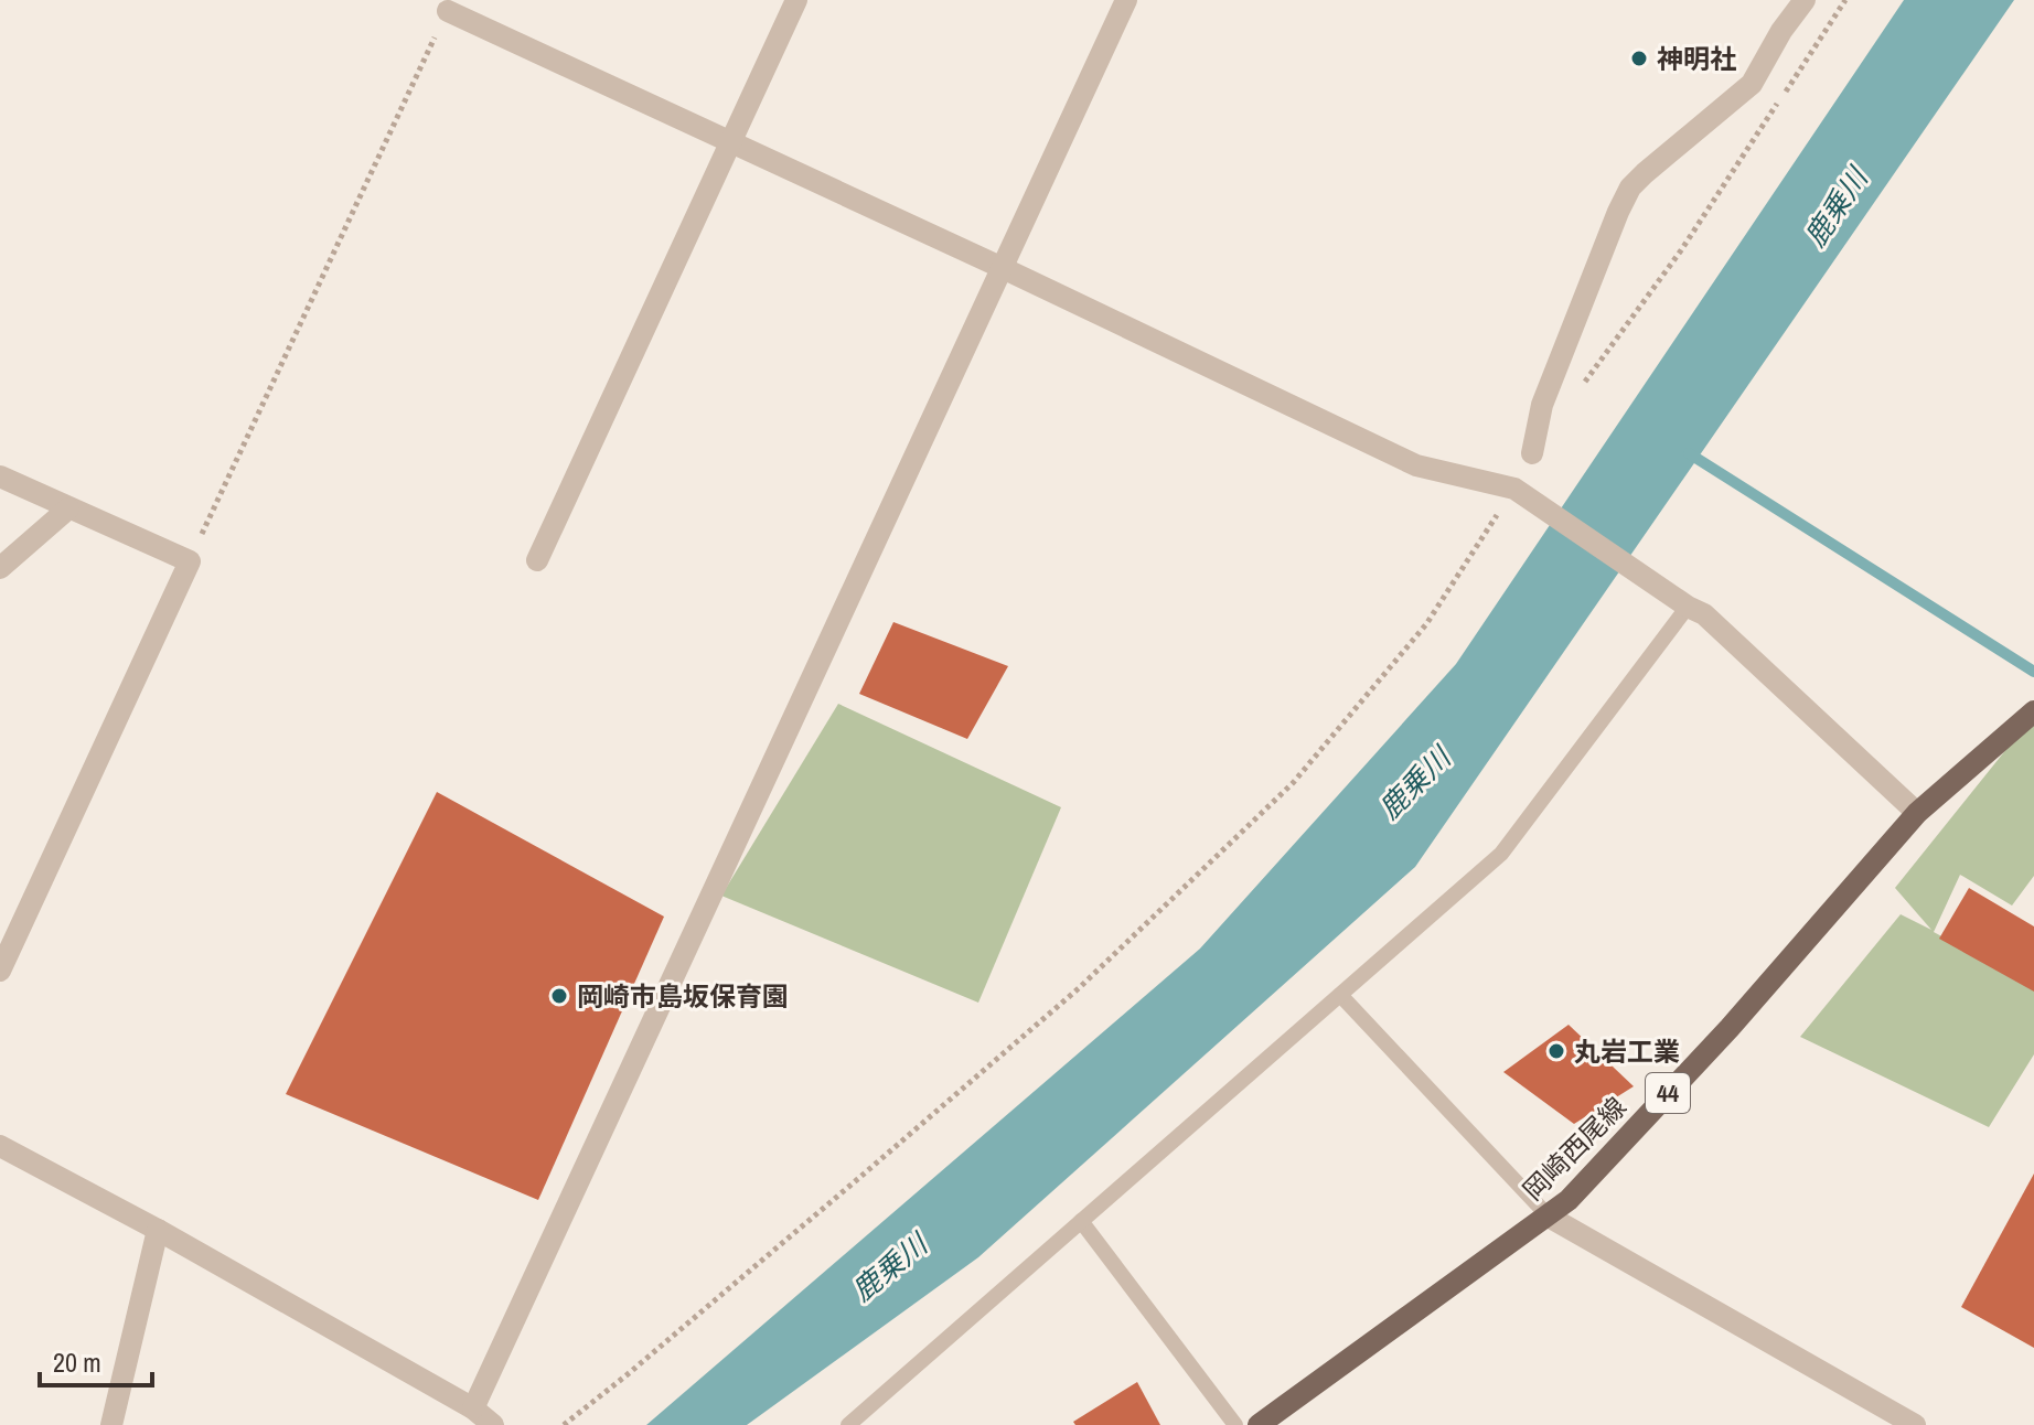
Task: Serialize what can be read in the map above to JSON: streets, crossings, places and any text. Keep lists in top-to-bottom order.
{
  "streets": {
    "main road": ["44", "岡崎西尾線"]
  },
  "water": ["鹿乗川"],
  "places": ["神明社", "岡崎市島坂保育園", "丸岩工業"],
  "scale_bar": "20 m"
}
